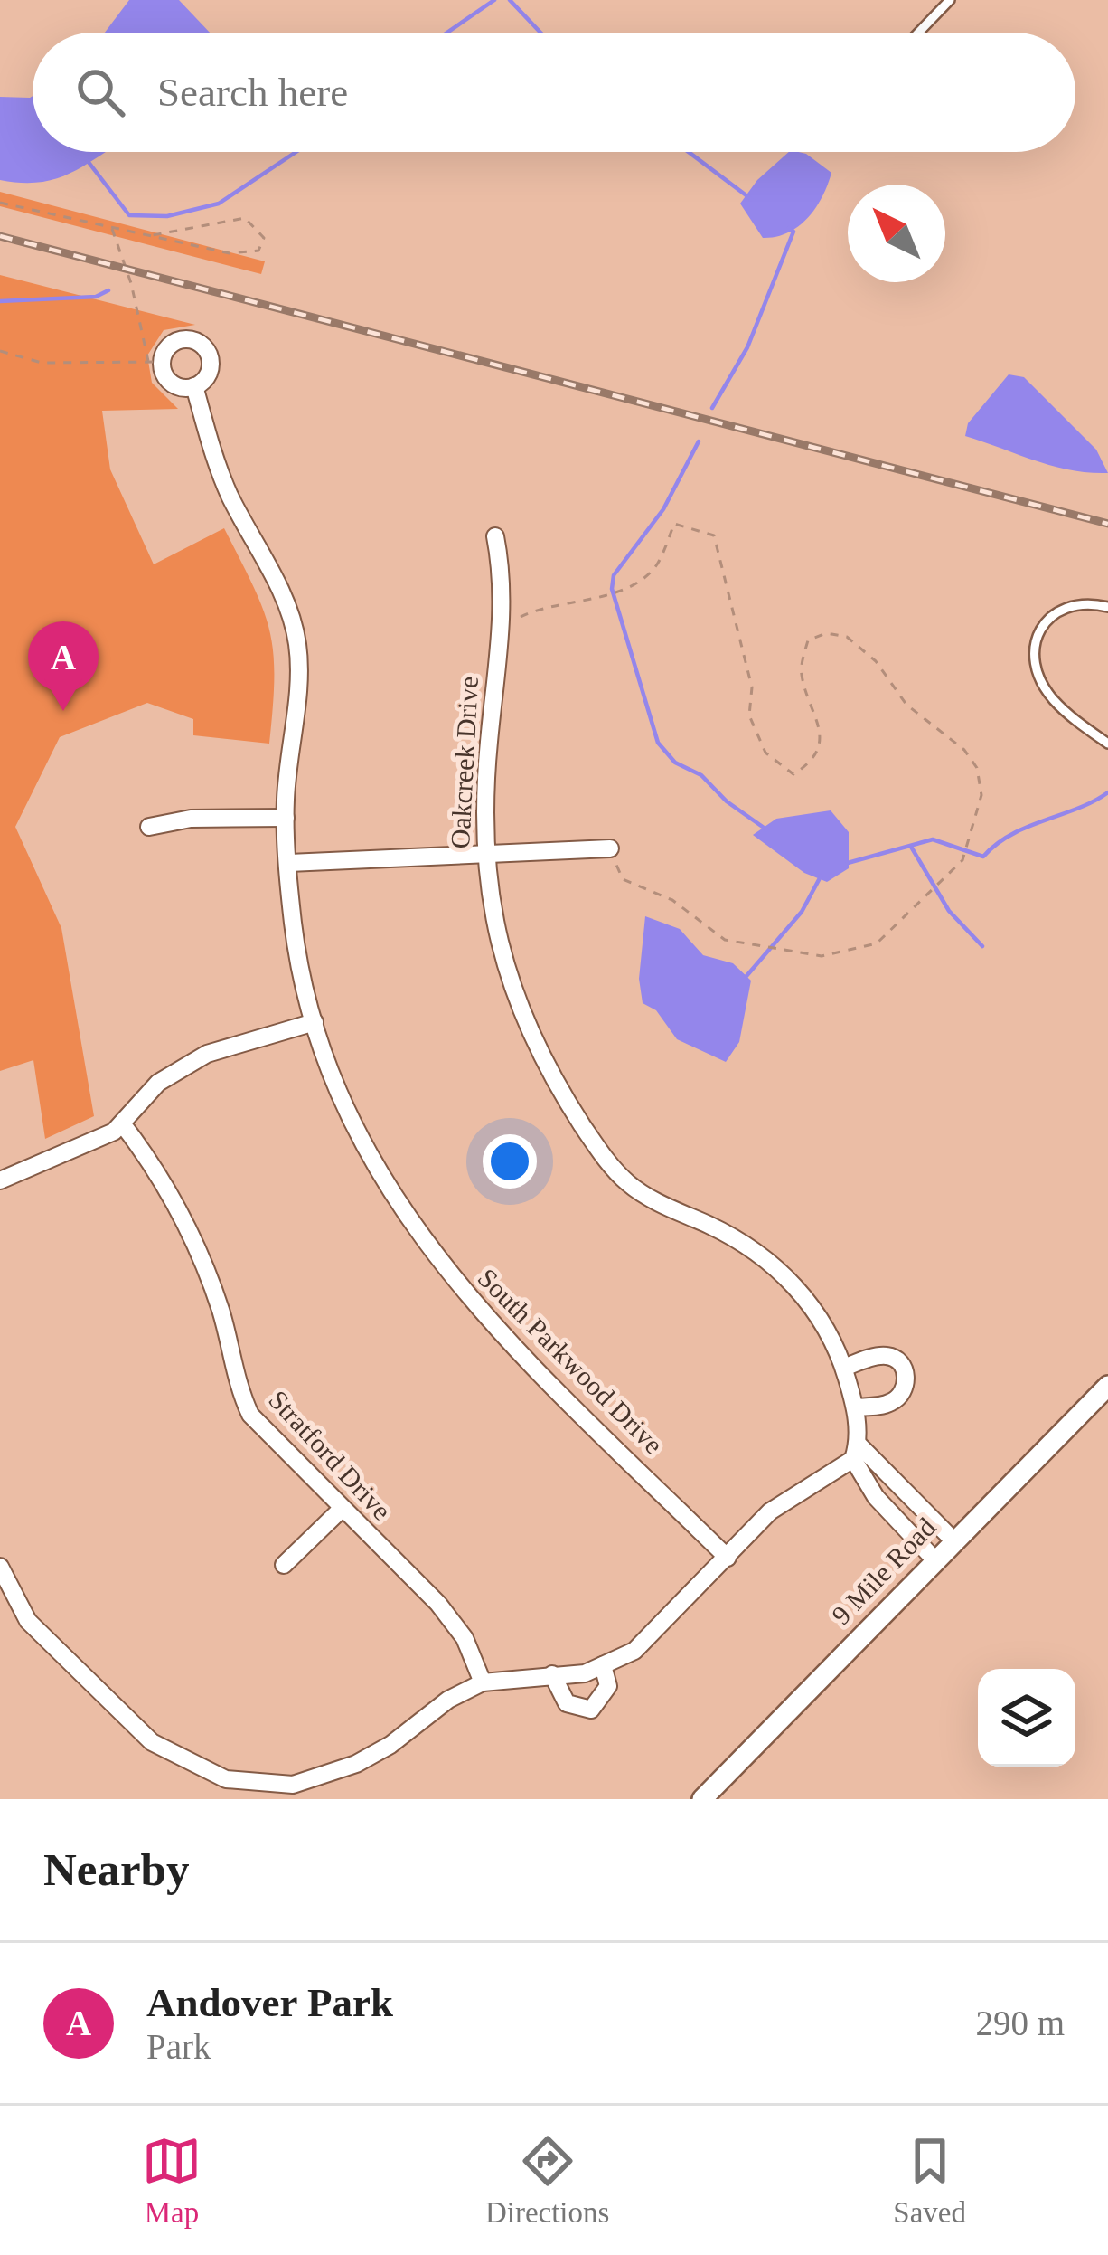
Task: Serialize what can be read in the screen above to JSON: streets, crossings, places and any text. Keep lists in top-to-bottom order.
{
  "streets": {
    "street": [
      "Oakcreek Drive",
      "South Parkwood Drive",
      "Stratford Drive",
      "9 Mile Road"
    ]
  },
  "crossings": [
    ["Oakcreek Drive", "9 Mile Road"]
  ],
  "north": "top left",
  "page": {
    "search": "Search here",
    "pins": "A",
    "heading": "Nearby",
    "list": [
      {
        "mark": "A",
        "name": "Andover Park",
        "note": "Park",
        "value": "290 m"
      }
    ],
    "nav": ["Map", "Directions", "Saved"]
  }
}
